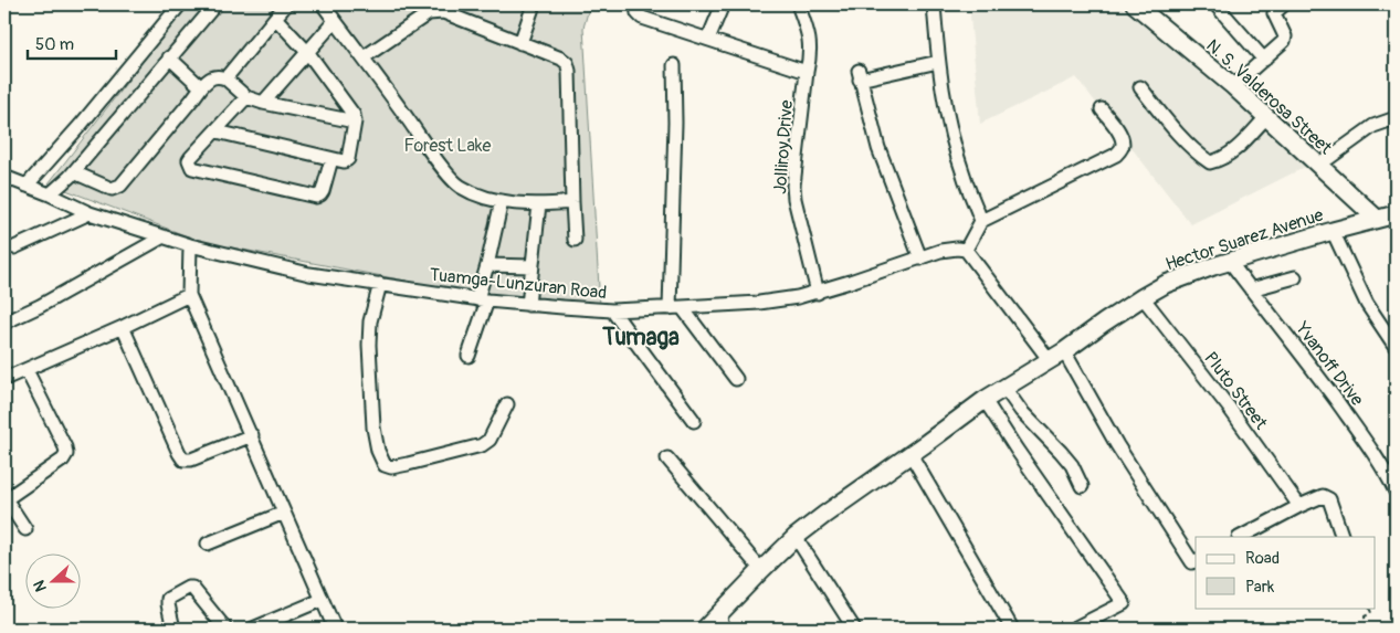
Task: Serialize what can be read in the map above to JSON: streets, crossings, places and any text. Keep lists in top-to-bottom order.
{
  "streets": {
    "main road": ["N. S. Valderosa Street", "Hector Suarez Avenue"],
    "street": [
      "Jolliroy Drive",
      "Tuamga-Lunzuran Road",
      "Yvanoff Drive",
      "Pluto Street"
    ]
  },
  "crossings": [
    ["N. S. Valderosa Street", "Hector Suarez Avenue"],
    ["Jolliroy Drive", "Tuamga-Lunzuran Road"],
    ["Hector Suarez Avenue", "Yvanoff Drive"],
    ["Hector Suarez Avenue", "Pluto Street"]
  ],
  "districts": ["Tumaga"],
  "parks": ["Forest Lake"],
  "legend": ["Road", "Park"],
  "scale_bar": "50 m",
  "north": "left"
}
